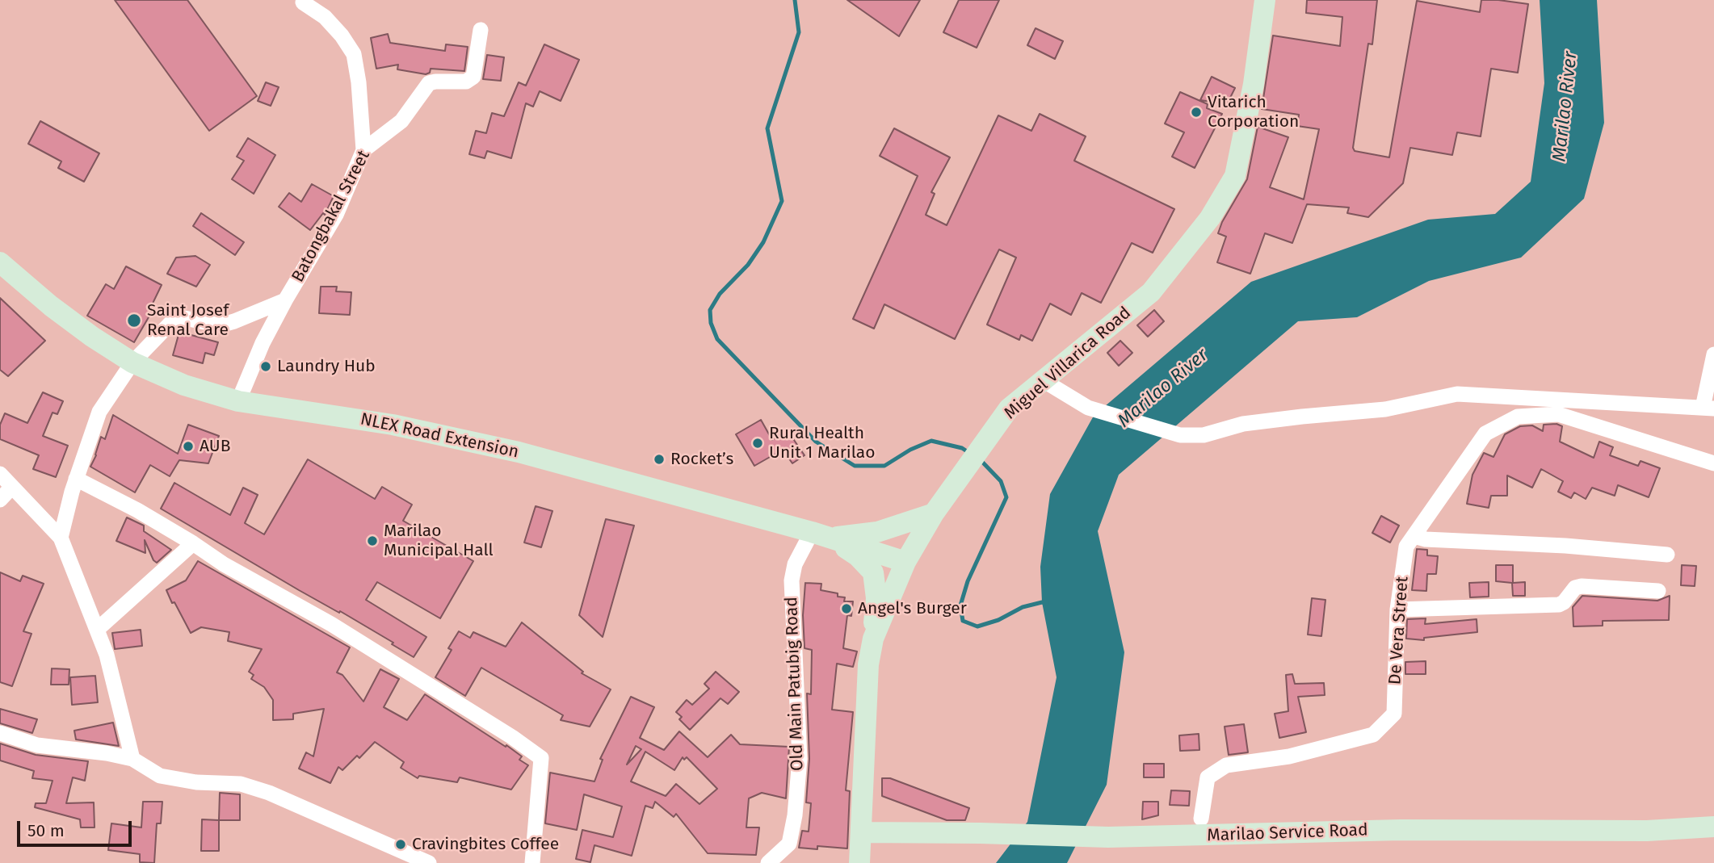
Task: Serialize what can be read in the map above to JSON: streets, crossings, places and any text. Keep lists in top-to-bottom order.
{
  "streets": {
    "main road": ["Miguel Villarica Road", "NLEX Road Extension", "Marilao Service Road"],
    "street": ["Batongbakal Street", "De Vera Street", "Old Main Patubig Road"]
  },
  "crossings": [
    ["Batongbakal Street", "NLEX Road Extension"],
    ["Miguel Villarica Road", "NLEX Road Extension"],
    ["Miguel Villarica Road", "Marilao Service Road"],
    ["NLEX Road Extension", "Old Main Patubig Road"]
  ],
  "water": ["Marilao River"],
  "places": [
    "Vitarich Corporation",
    "Saint Josef Renal Care",
    "Laundry Hub",
    "Rural Health Unit 1 Marilao",
    "AUB",
    "Rocket’s",
    "Marilao Municipal Hall",
    "Angel's Burger",
    "Cravingbites Coffee"
  ],
  "scale_bar": "50 m"
}
